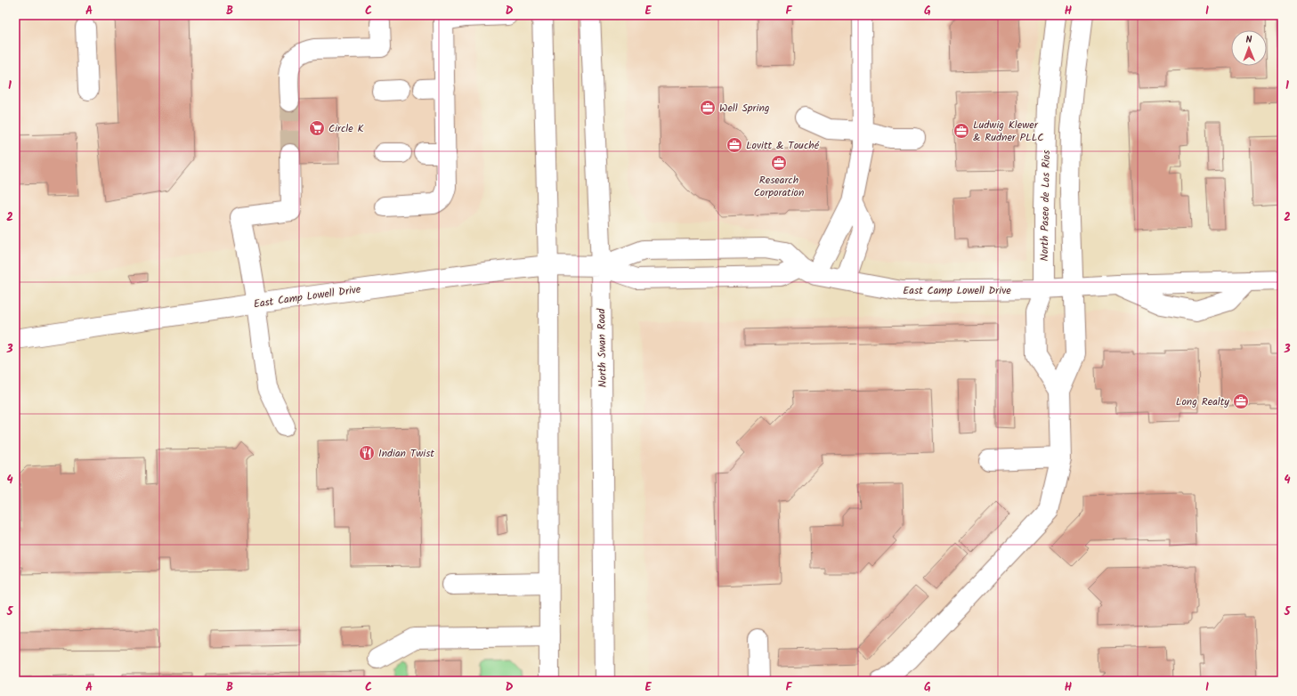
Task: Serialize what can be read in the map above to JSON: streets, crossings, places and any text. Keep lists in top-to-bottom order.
{
  "streets": {
    "main road": ["North Paseo de Los Rios", "East Camp Lowell Drive", "North Swan Road"]
  },
  "crossings": [
    ["North Paseo de Los Rios", "East Camp Lowell Drive"],
    ["East Camp Lowell Drive", "North Swan Road"]
  ],
  "places": {
    "office": [
      "Well Spring",
      "Ludwig Klewer & Rudner PLLC",
      "Lovitt & Touché",
      "Research Corporation",
      "Long Realty"
    ],
    "supermarket": ["Circle K"],
    "restaurant": ["Indian Twist"]
  },
  "north": "top",
  "grid": {
    "columns": [
      "A",
      "B",
      "C",
      "D",
      "E",
      "F",
      "G",
      "H",
      "I"
    ],
    "rows": [
      "1",
      "2",
      "3",
      "4",
      "5"
    ]
  }
}
